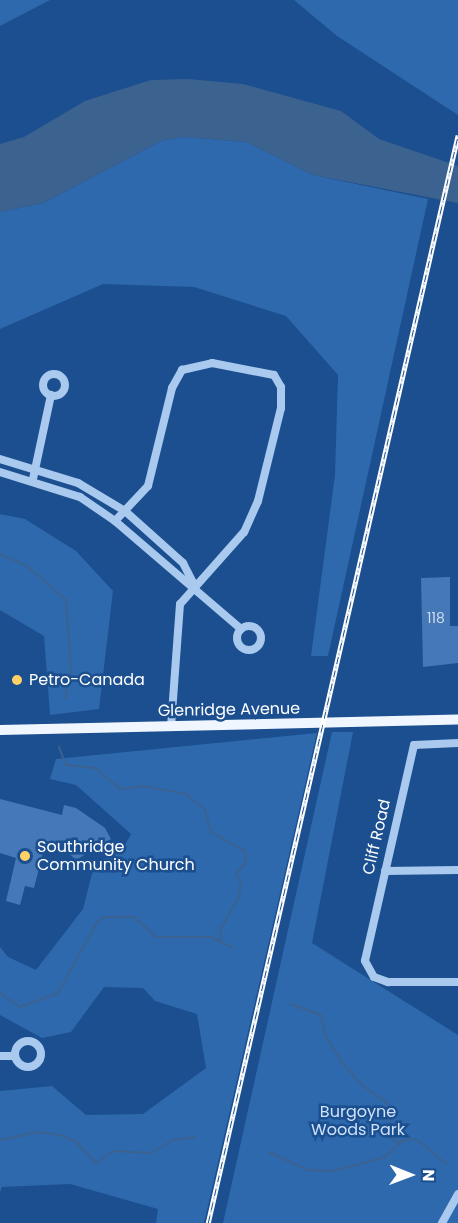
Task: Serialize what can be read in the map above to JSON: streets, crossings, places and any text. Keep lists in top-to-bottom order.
{
  "streets": {
    "main road": ["Glenridge Avenue"],
    "street": ["Cliff Road"]
  },
  "parks": ["Burgoyne Woods Park"],
  "places": ["Petro-Canada", "Southridge Community Church"],
  "house_numbers": ["118"],
  "north": "right"
}
